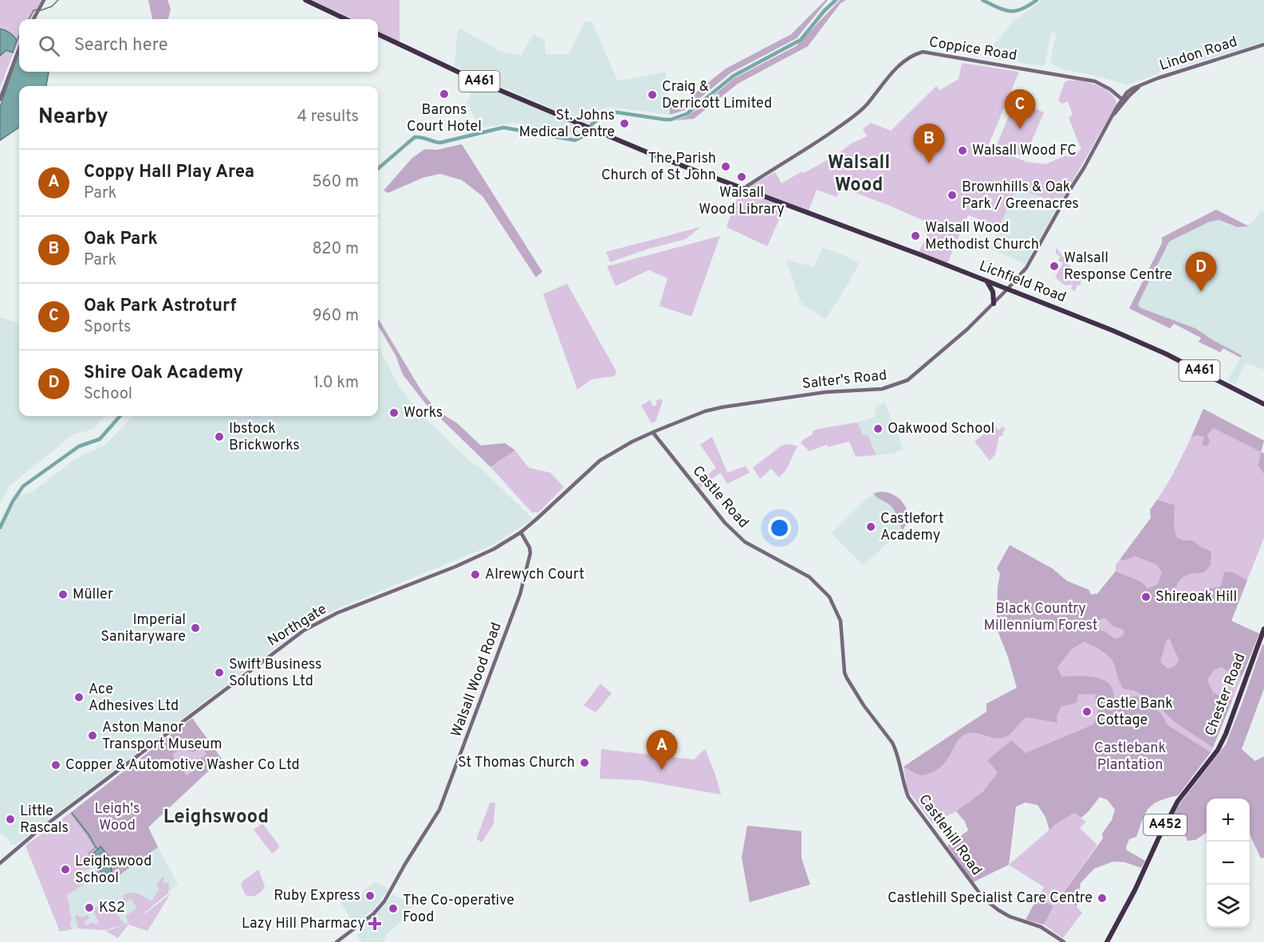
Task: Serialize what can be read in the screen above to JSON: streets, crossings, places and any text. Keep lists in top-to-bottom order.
{
  "streets": {
    "highway": [
      "A461",
      "Lichfield Road",
      "Chester Road",
      "A452"
    ],
    "main road": [
      "Coppice Road",
      "Lindon Road",
      "Salter's Road",
      "Castle Road",
      "Northgate",
      "Walsall Wood Road",
      "Castlehill Road"
    ]
  },
  "crossings": [
    ["Coppice Road", "Lindon Road"],
    ["Coppice Road", "A461"],
    ["Coppice Road", "Lichfield Road"],
    ["Coppice Road", "Salter's Road"],
    ["Lindon Road", "Salter's Road"],
    ["A461", "Lichfield Road"],
    ["Lichfield Road", "Salter's Road"],
    ["Salter's Road", "Castle Road"],
    ["Salter's Road", "Northgate"],
    ["Castle Road", "Northgate"],
    ["Castle Road", "Castlehill Road"],
    ["Northgate", "Walsall Wood Road"]
  ],
  "districts": ["Walsall Wood", "Leighswood"],
  "parks": ["Black Country Millennium Forest", "Castlebank Plantation", "Leigh's Wood"],
  "places": {
    "other": [
      "Barons Court Hotel",
      "Craig & Derricott Limited",
      "St. Johns Medical Centre",
      "Walsall Wood FC",
      "The Parish Church of St John",
      "Walsall Wood Library",
      "Brownhills & Oak Park / Greenacres",
      "Walsall Wood Methodist Church",
      "Walsall Response Centre",
      "Works",
      "Oakwood School",
      "Ibstock Brickworks",
      "Castlefort Academy",
      "Alrewych Court",
      "Müller",
      "Shireoak Hill",
      "Imperial Sanitaryware",
      "Swift Business Solutions Ltd",
      "Ace Adhesives Ltd",
      "Castle Bank Cottage",
      "Aston Manor Transport Museum",
      "St Thomas Church",
      "Copper & Automotive Washer Co Ltd",
      "Little Rascals",
      "Leighswood School",
      "Ruby Express",
      "Castlehill Specialist Care Centre",
      "KS2",
      "The Co-operative Food"
    ],
    "health": ["Lazy Hill Pharmacy"]
  },
  "page": {
    "search": "Search here",
    "heading": ["Nearby", "4 results"],
    "pins": [
      "C",
      "B",
      "D",
      "A"
    ],
    "list": [
      {
        "mark": "A",
        "name": "Coppy Hall Play Area",
        "note": "Park",
        "value": "560 m"
      },
      {
        "mark": "B",
        "name": "Oak Park",
        "note": "Park",
        "value": "820 m"
      },
      {
        "mark": "C",
        "name": "Oak Park Astroturf",
        "note": "Sports",
        "value": "960 m"
      },
      {
        "mark": "D",
        "name": "Shire Oak Academy",
        "note": "School",
        "value": "1.0 km"
      }
    ],
    "map_buttons": ["+", "−"]
  }
}
